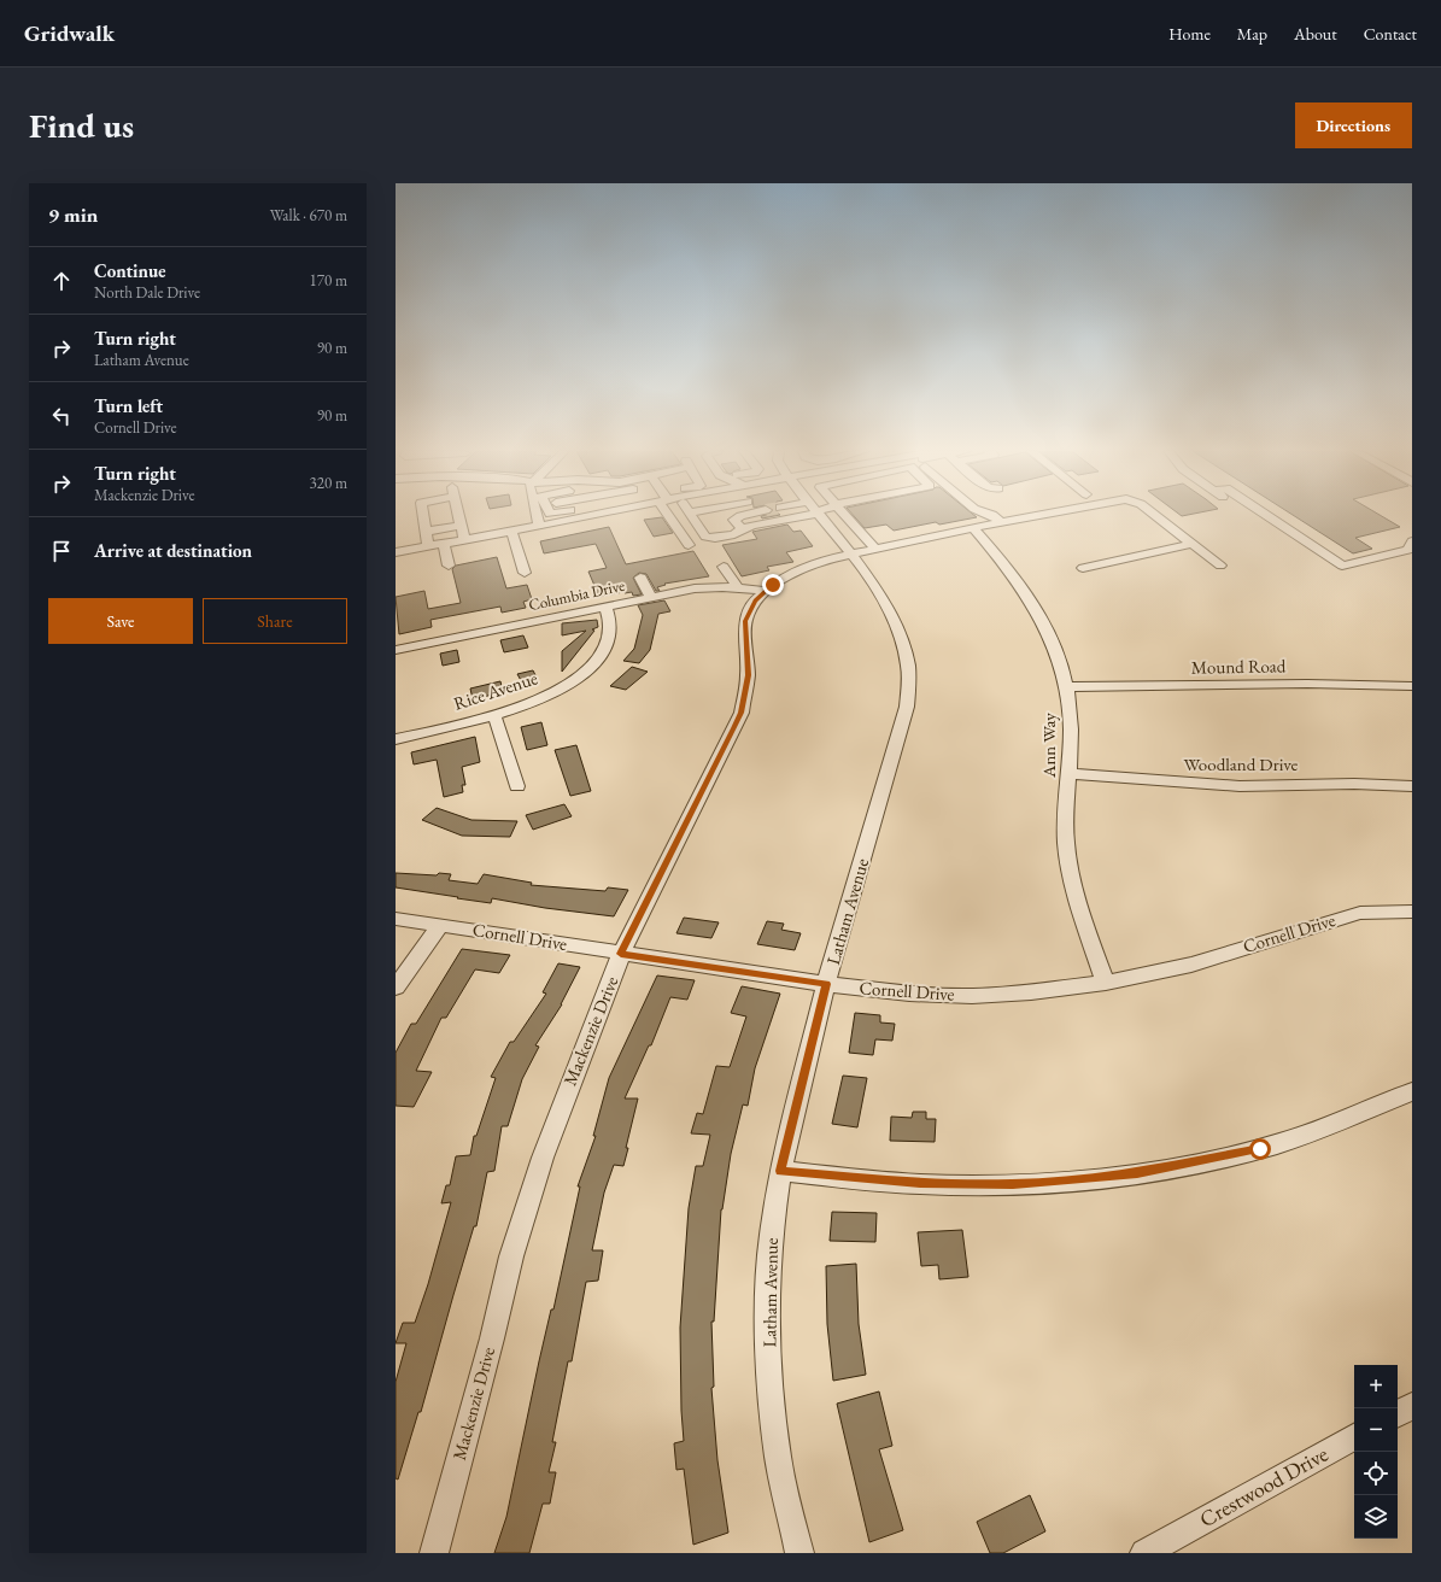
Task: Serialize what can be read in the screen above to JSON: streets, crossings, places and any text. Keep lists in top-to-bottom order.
{
  "streets": {
    "street": [
      "Columbia Drive",
      "Mound Road",
      "Rice Avenue",
      "Ann Way",
      "Woodland Drive",
      "Latham Avenue",
      "Cornell Drive",
      "Mackenzie Drive",
      "Crestwood Drive"
    ]
  },
  "crossings": [
    ["Columbia Drive", "Rice Avenue"],
    ["Columbia Drive", "Mackenzie Drive"],
    ["Mound Road", "Ann Way"],
    ["Ann Way", "Woodland Drive"],
    ["Ann Way", "Cornell Drive"],
    ["Ann Way", "Mackenzie Drive"],
    ["Latham Avenue", "Cornell Drive"],
    ["Latham Avenue", "Mackenzie Drive"],
    ["Cornell Drive", "Mackenzie Drive"]
  ],
  "page": {
    "header": "Gridwalk",
    "nav": [
      "Home",
      "Map",
      "About",
      "Contact"
    ],
    "buttons": [
      "Directions",
      ["Save", "Share"]
    ],
    "title": "Find us",
    "heading": ["9 min", "Walk · 670 m"],
    "list": [
      ["Continue", "North Dale Drive", "170 m"],
      ["Turn right", "Latham Avenue", "90 m"],
      ["Turn left", "Cornell Drive", "90 m"],
      ["Turn right", "Mackenzie Drive", "320 m"],
      "Arrive at destination"
    ],
    "map_buttons": ["+", "−"]
  }
}
